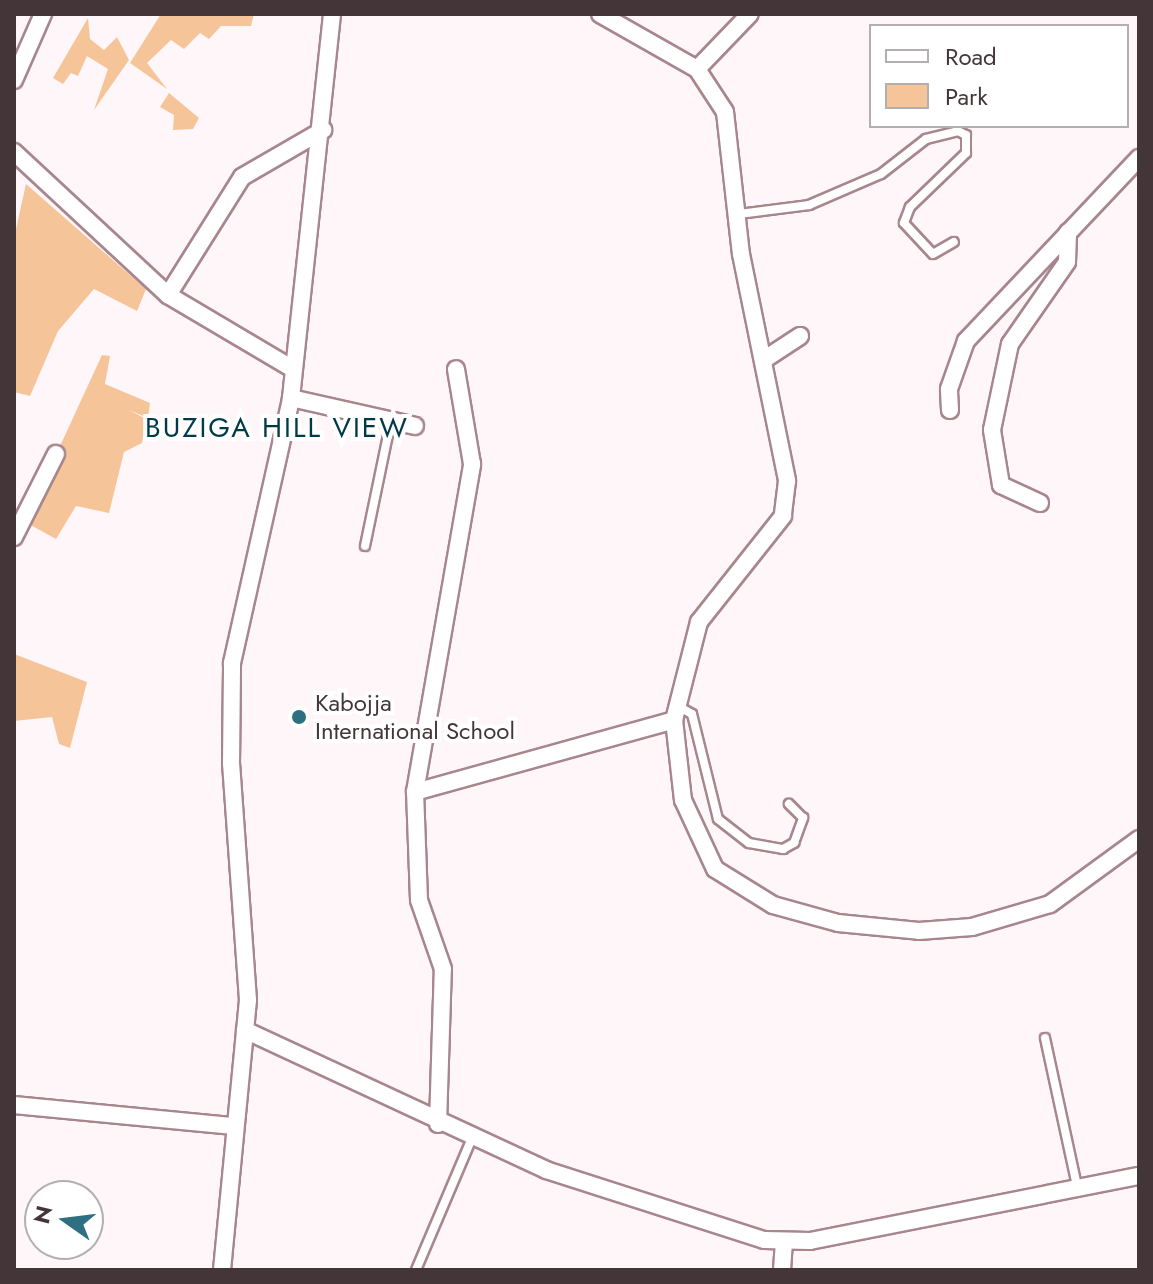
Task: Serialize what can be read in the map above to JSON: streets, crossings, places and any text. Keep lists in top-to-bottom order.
{
  "districts": ["BUZIGA HILL VIEW"],
  "places": ["Kabojja International School"],
  "legend": ["Road", "Park"],
  "north": "left"
}
